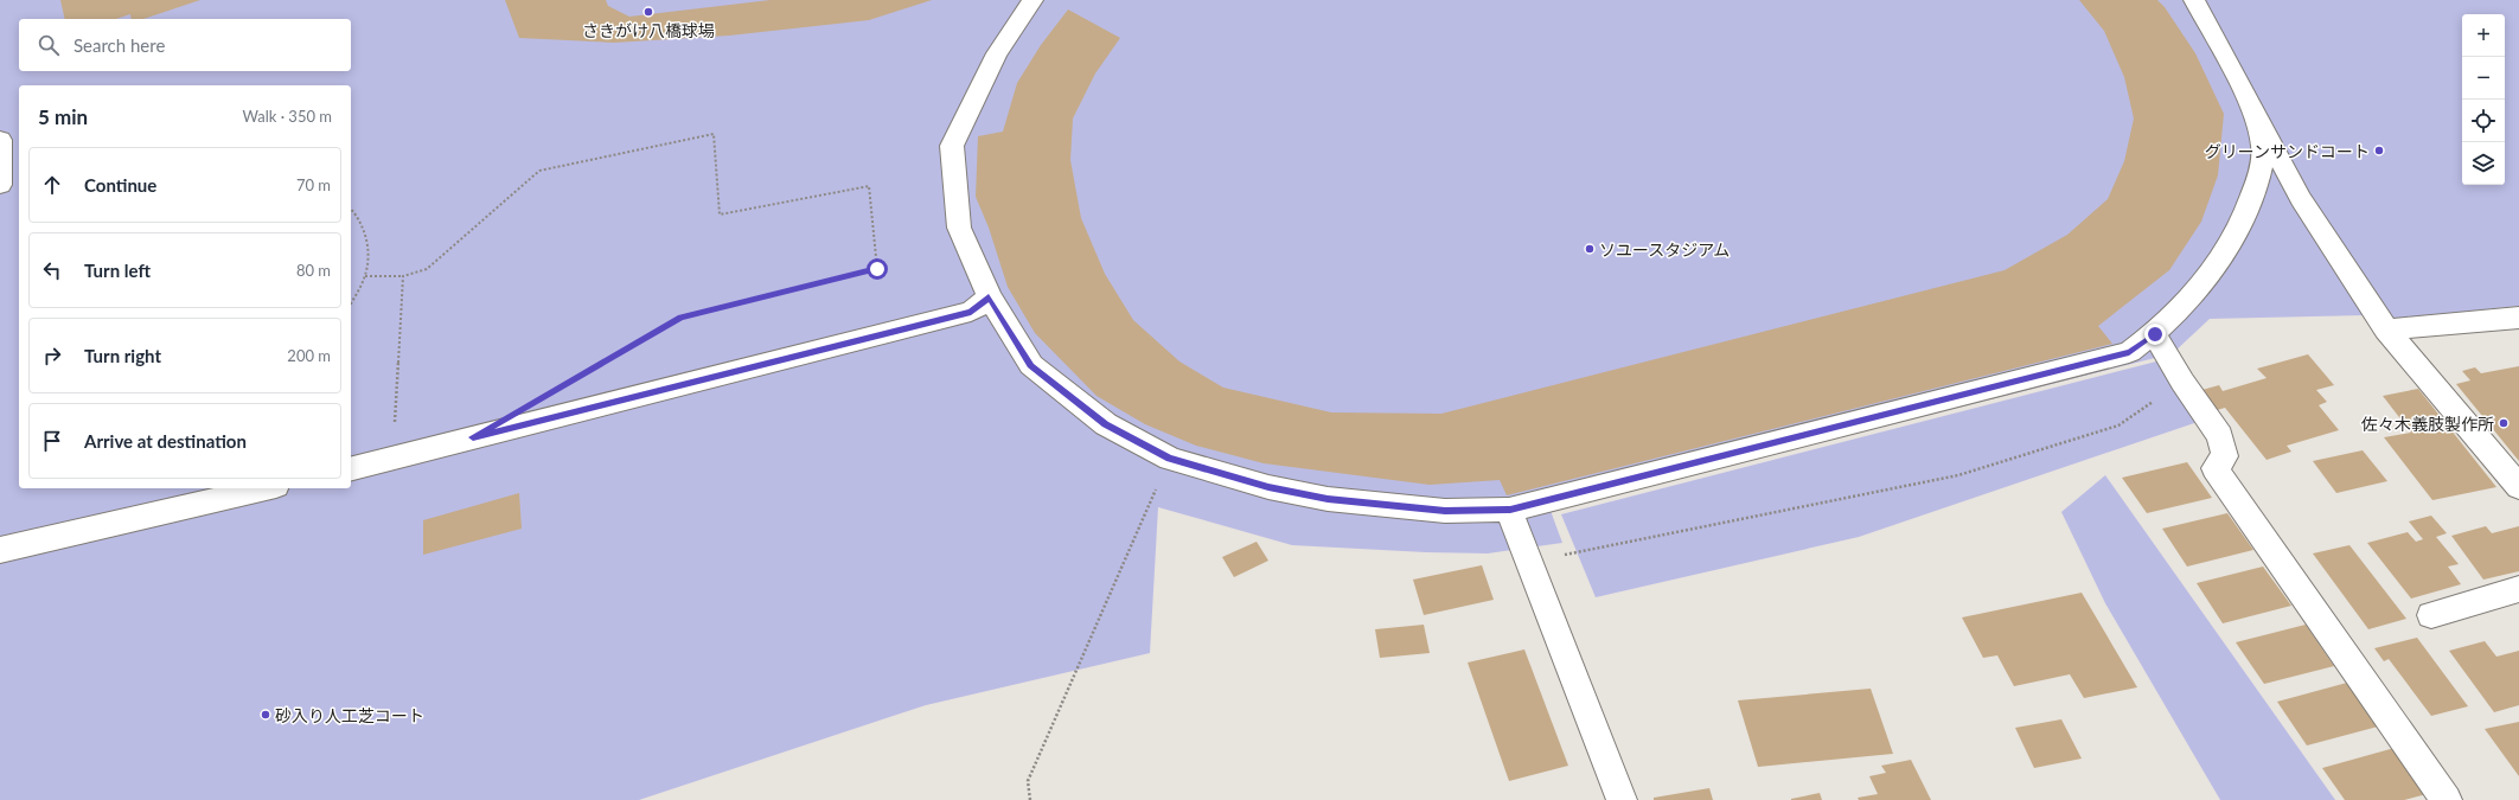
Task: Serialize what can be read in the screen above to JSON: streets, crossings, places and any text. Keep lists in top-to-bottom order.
{
  "places": [
    "さきがけ八橋球場",
    "グリーンサンドコート",
    "ソユースタジアム",
    "佐々木義肢製作所",
    "砂入り人工芝コート"
  ],
  "page": {
    "map_buttons": ["+", "−"],
    "search": "Search here",
    "heading": ["5 min", "Walk · 350 m"],
    "list": [
      ["Continue", "70 m"],
      ["Turn left", "80 m"],
      ["Turn right", "200 m"],
      "Arrive at destination"
    ]
  }
}
